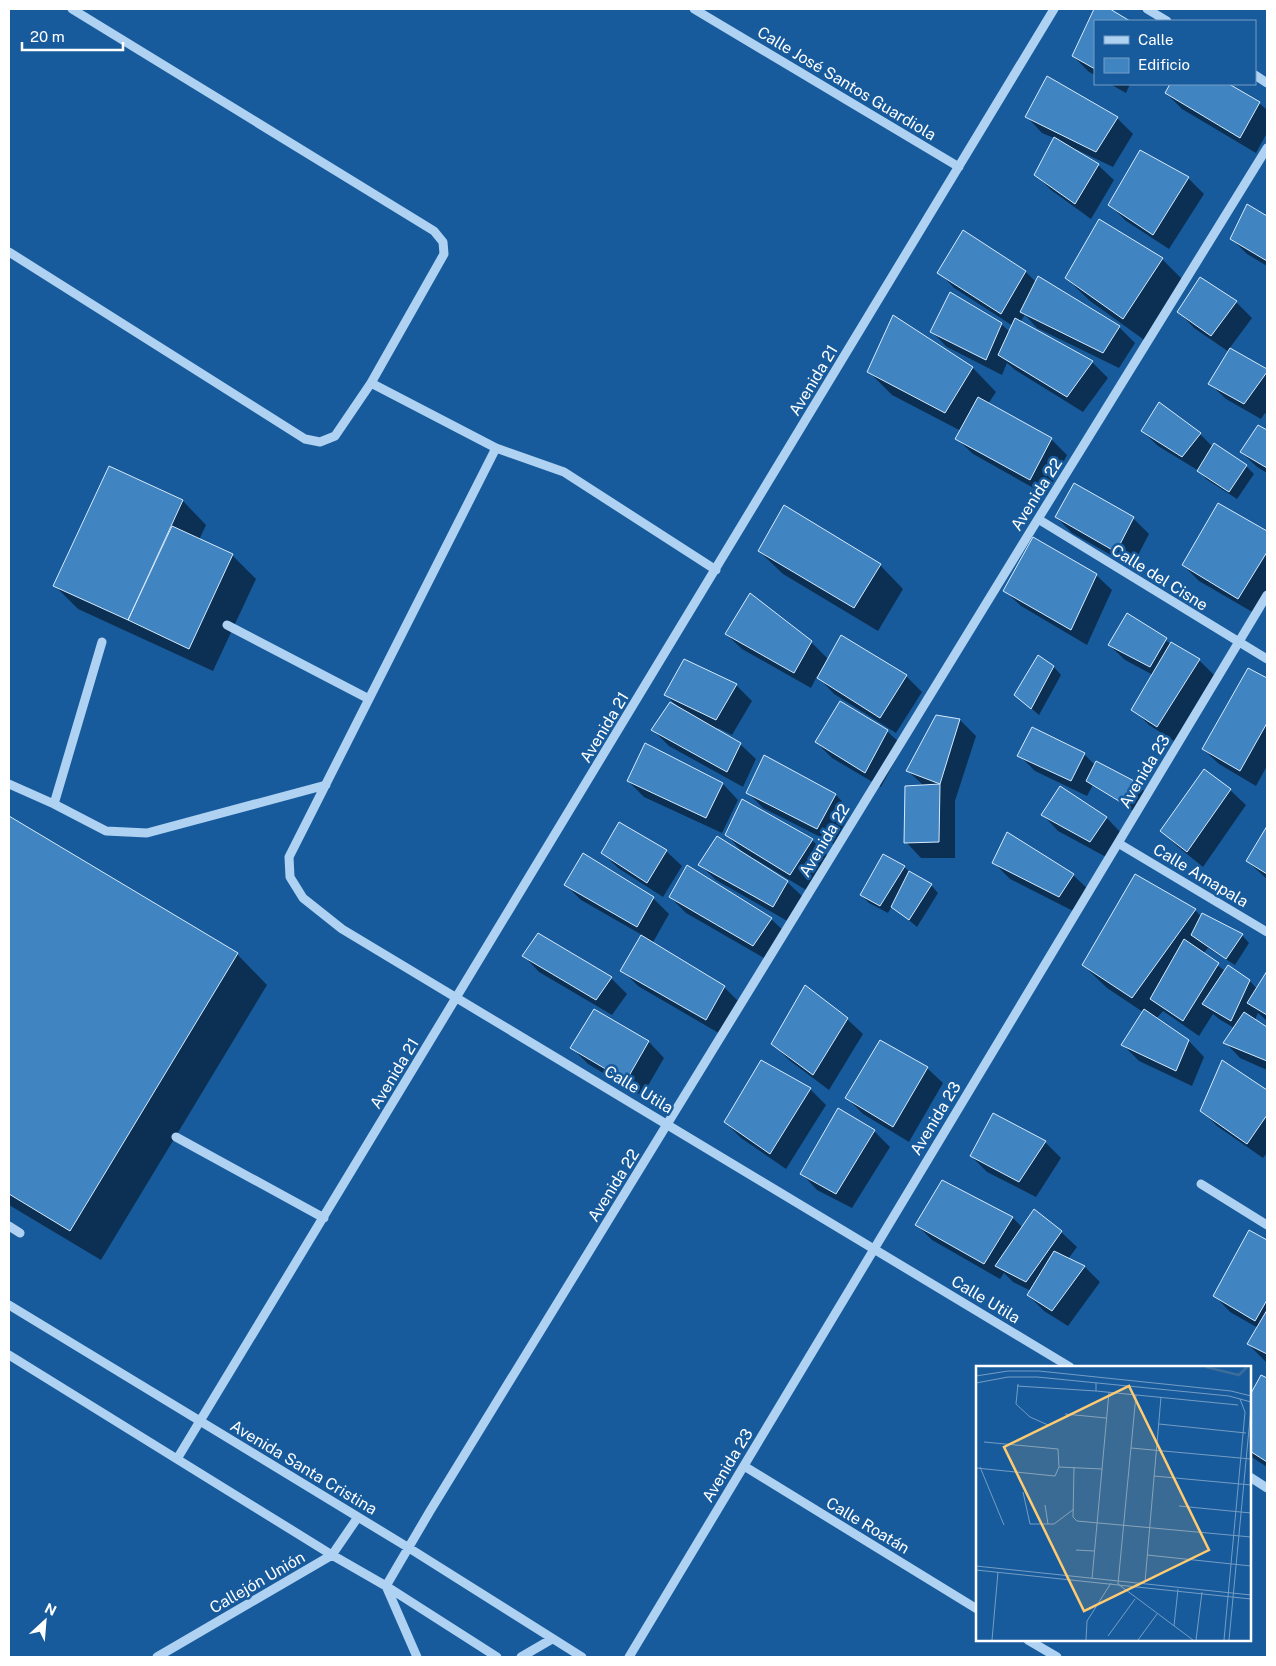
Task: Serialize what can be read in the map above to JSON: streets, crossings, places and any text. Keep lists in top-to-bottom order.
{
  "streets": {
    "street": [
      "Calle José Santos Guardiola",
      "Avenida 21",
      "Avenida 22",
      "Calle del Cisne",
      "Avenida 23",
      "Calle Amapala",
      "Calle Utila",
      "Avenida Santa Cristina",
      "Calle Roatán",
      "Callejón Unión"
    ]
  },
  "crossings": [
    ["Calle José Santos Guardiola", "Avenida 21"],
    ["Avenida 21", "Calle Utila"],
    ["Avenida 21", "Avenida Santa Cristina"],
    ["Avenida 22", "Calle del Cisne"],
    ["Avenida 22", "Calle Utila"],
    ["Avenida 22", "Avenida Santa Cristina"],
    ["Calle del Cisne", "Avenida 23"],
    ["Avenida 23", "Calle Amapala"],
    ["Avenida 23", "Calle Utila"],
    ["Avenida 23", "Calle Roatán"],
    ["Avenida Santa Cristina", "Callejón Unión"]
  ],
  "legend": ["Calle", "Edificio"],
  "scale_bar": "20 m",
  "north": "top right"
}
